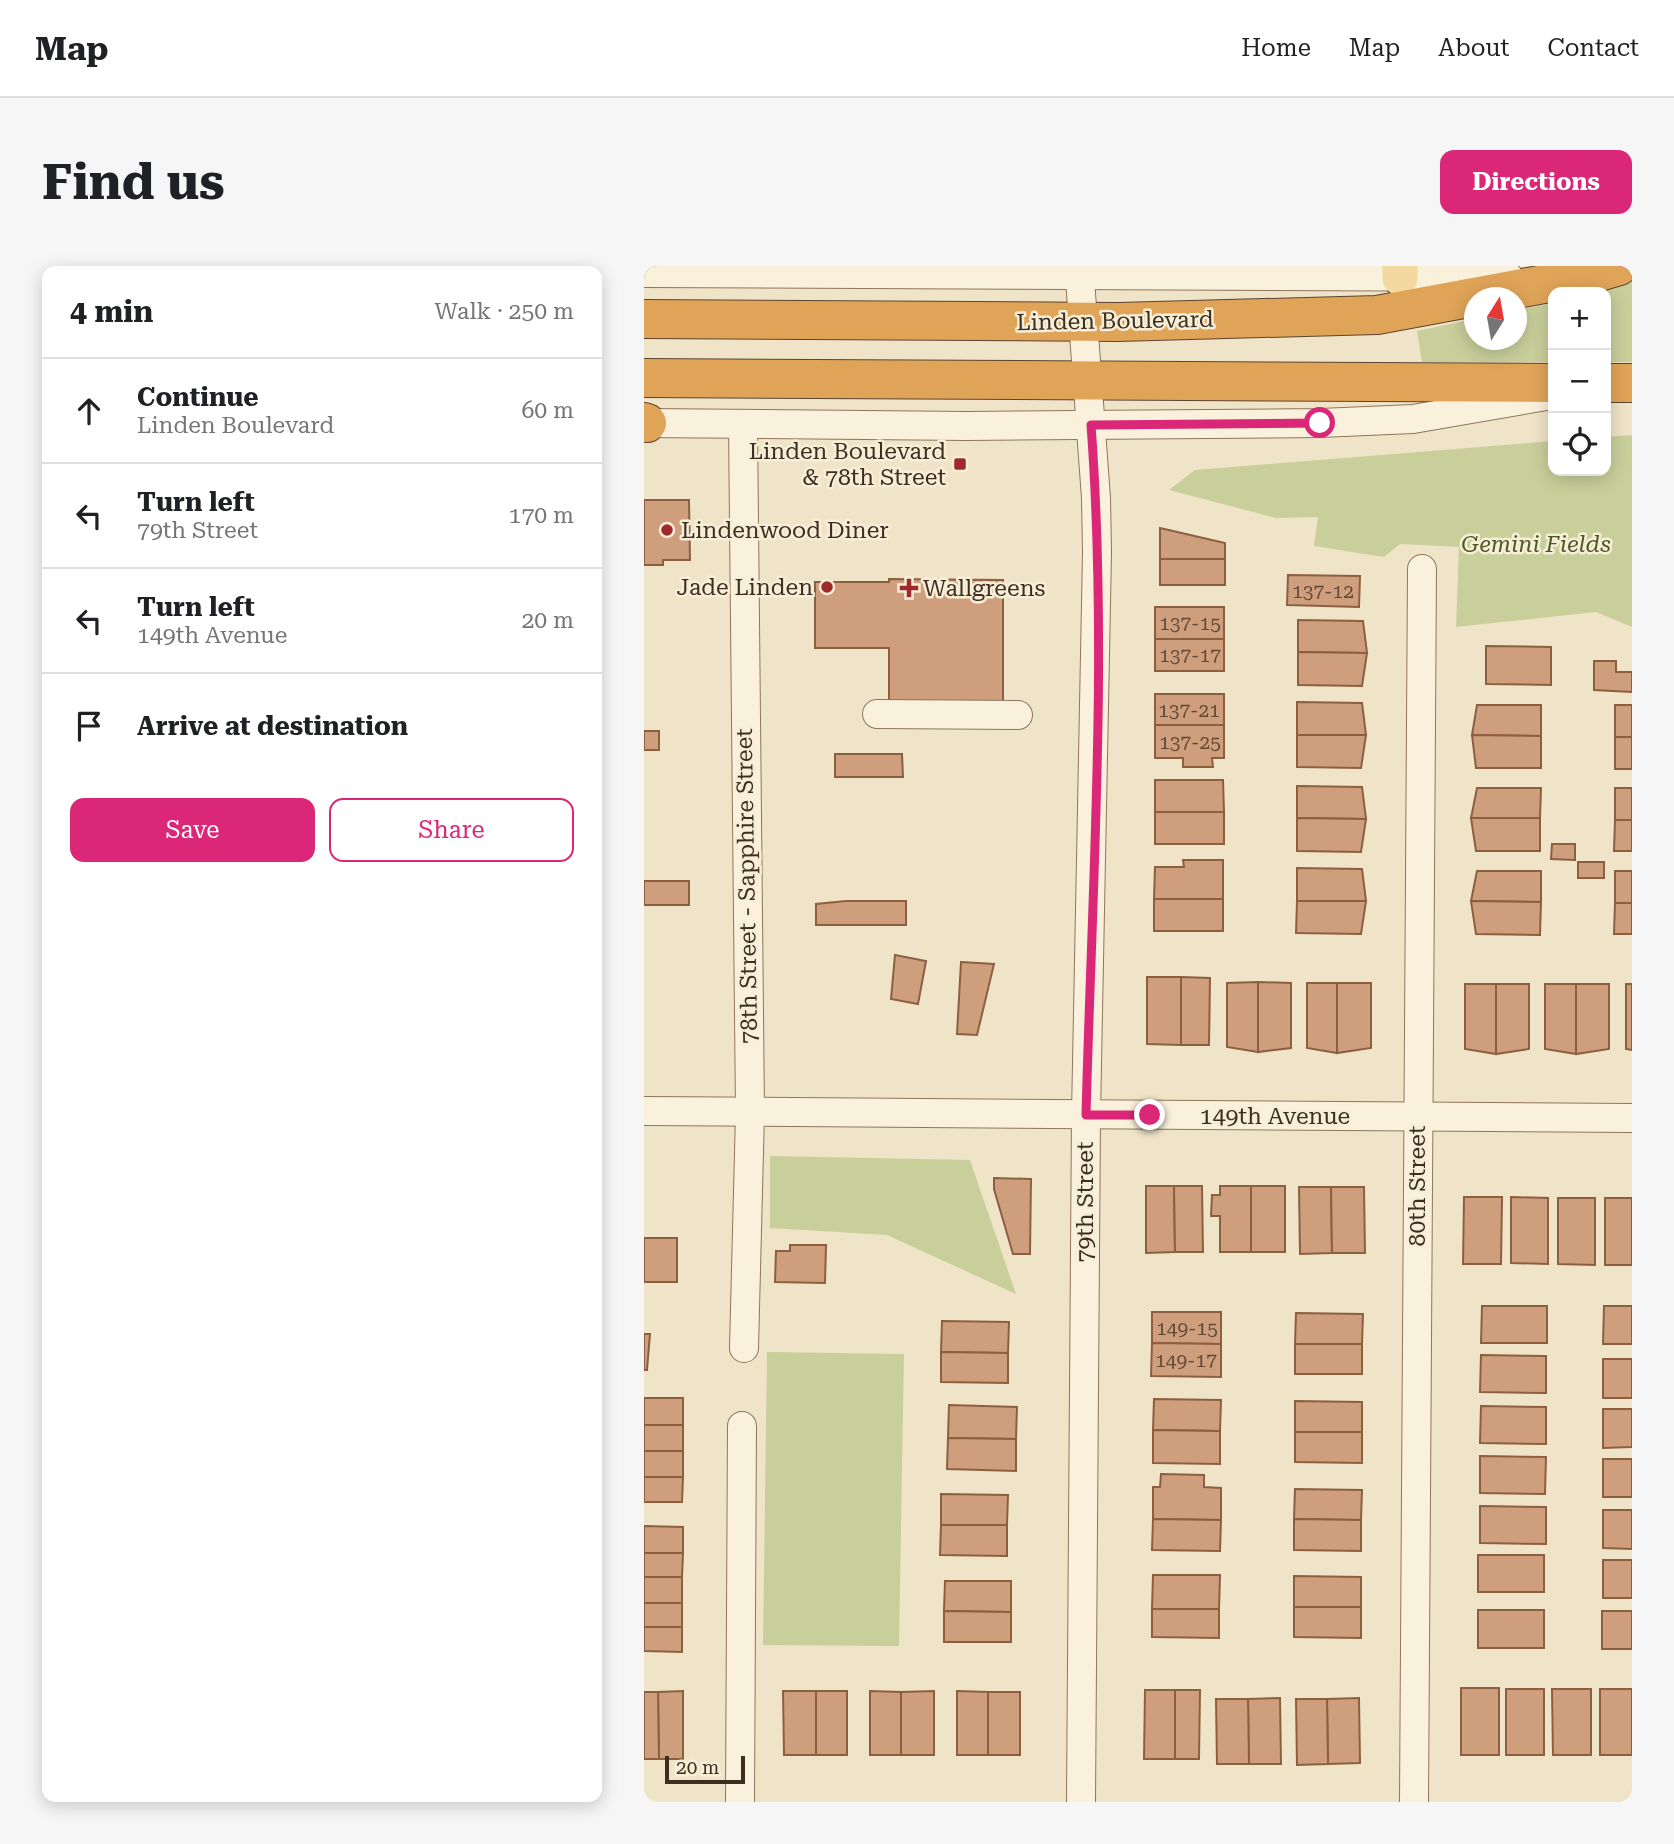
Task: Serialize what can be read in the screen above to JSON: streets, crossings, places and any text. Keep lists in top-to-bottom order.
{
  "streets": {
    "highway": ["Linden Boulevard"],
    "street": [
      "78th Street - Sapphire Street",
      "149th Avenue",
      "80th Street",
      "79th Street"
    ]
  },
  "crossings": [
    ["Linden Boulevard", "79th Street"],
    ["78th Street - Sapphire Street", "149th Avenue"],
    ["149th Avenue", "80th Street"],
    ["149th Avenue", "79th Street"]
  ],
  "parks": ["Gemini Fields"],
  "places": {
    "transit": ["Linden Boulevard & 78th Street"],
    "other": ["Lindenwood Diner", "Jade Linden"],
    "health": ["Wallgreens"]
  },
  "house_numbers": [
    "137-12",
    "137-15",
    "137-17",
    "137-21",
    "137-25",
    "149-15",
    "149-17"
  ],
  "scale_bar": "20 m",
  "north": "top",
  "page": {
    "header": "Map",
    "nav": [
      "Home",
      "Map",
      "About",
      "Contact"
    ],
    "buttons": [
      "Directions",
      ["Save", "Share"]
    ],
    "title": "Find us",
    "heading": ["4 min", "Walk · 250 m"],
    "map_buttons": ["+", "−"],
    "list": [
      ["Continue", "Linden Boulevard", "60 m"],
      ["Turn left", "79th Street", "170 m"],
      ["Turn left", "149th Avenue", "20 m"],
      "Arrive at destination"
    ],
    "scale": "20 m"
  }
}
